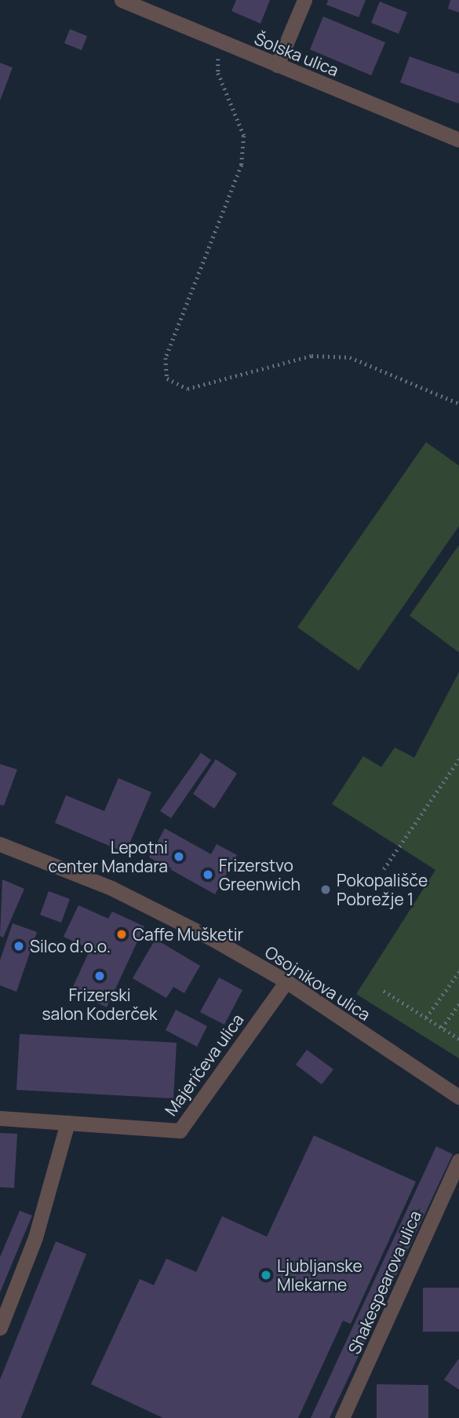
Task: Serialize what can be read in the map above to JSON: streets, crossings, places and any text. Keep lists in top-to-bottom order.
{
  "streets": {
    "street": [
      "Šolska ulica",
      "Osojnikova ulica",
      "Majeričeva ulica",
      "Shakespearova ulica"
    ]
  },
  "crossings": [
    ["Osojnikova ulica", "Majeričeva ulica"]
  ],
  "places": [
    "Lepotni center Mandara",
    "Frizerstvo Greenwich",
    "Pokopališče Pobrežje 1",
    "Caffe Mušketir",
    "Silco d.o.o.",
    "Frizerski salon Koderček",
    "Ljubljanske Mlekarne"
  ]
}
